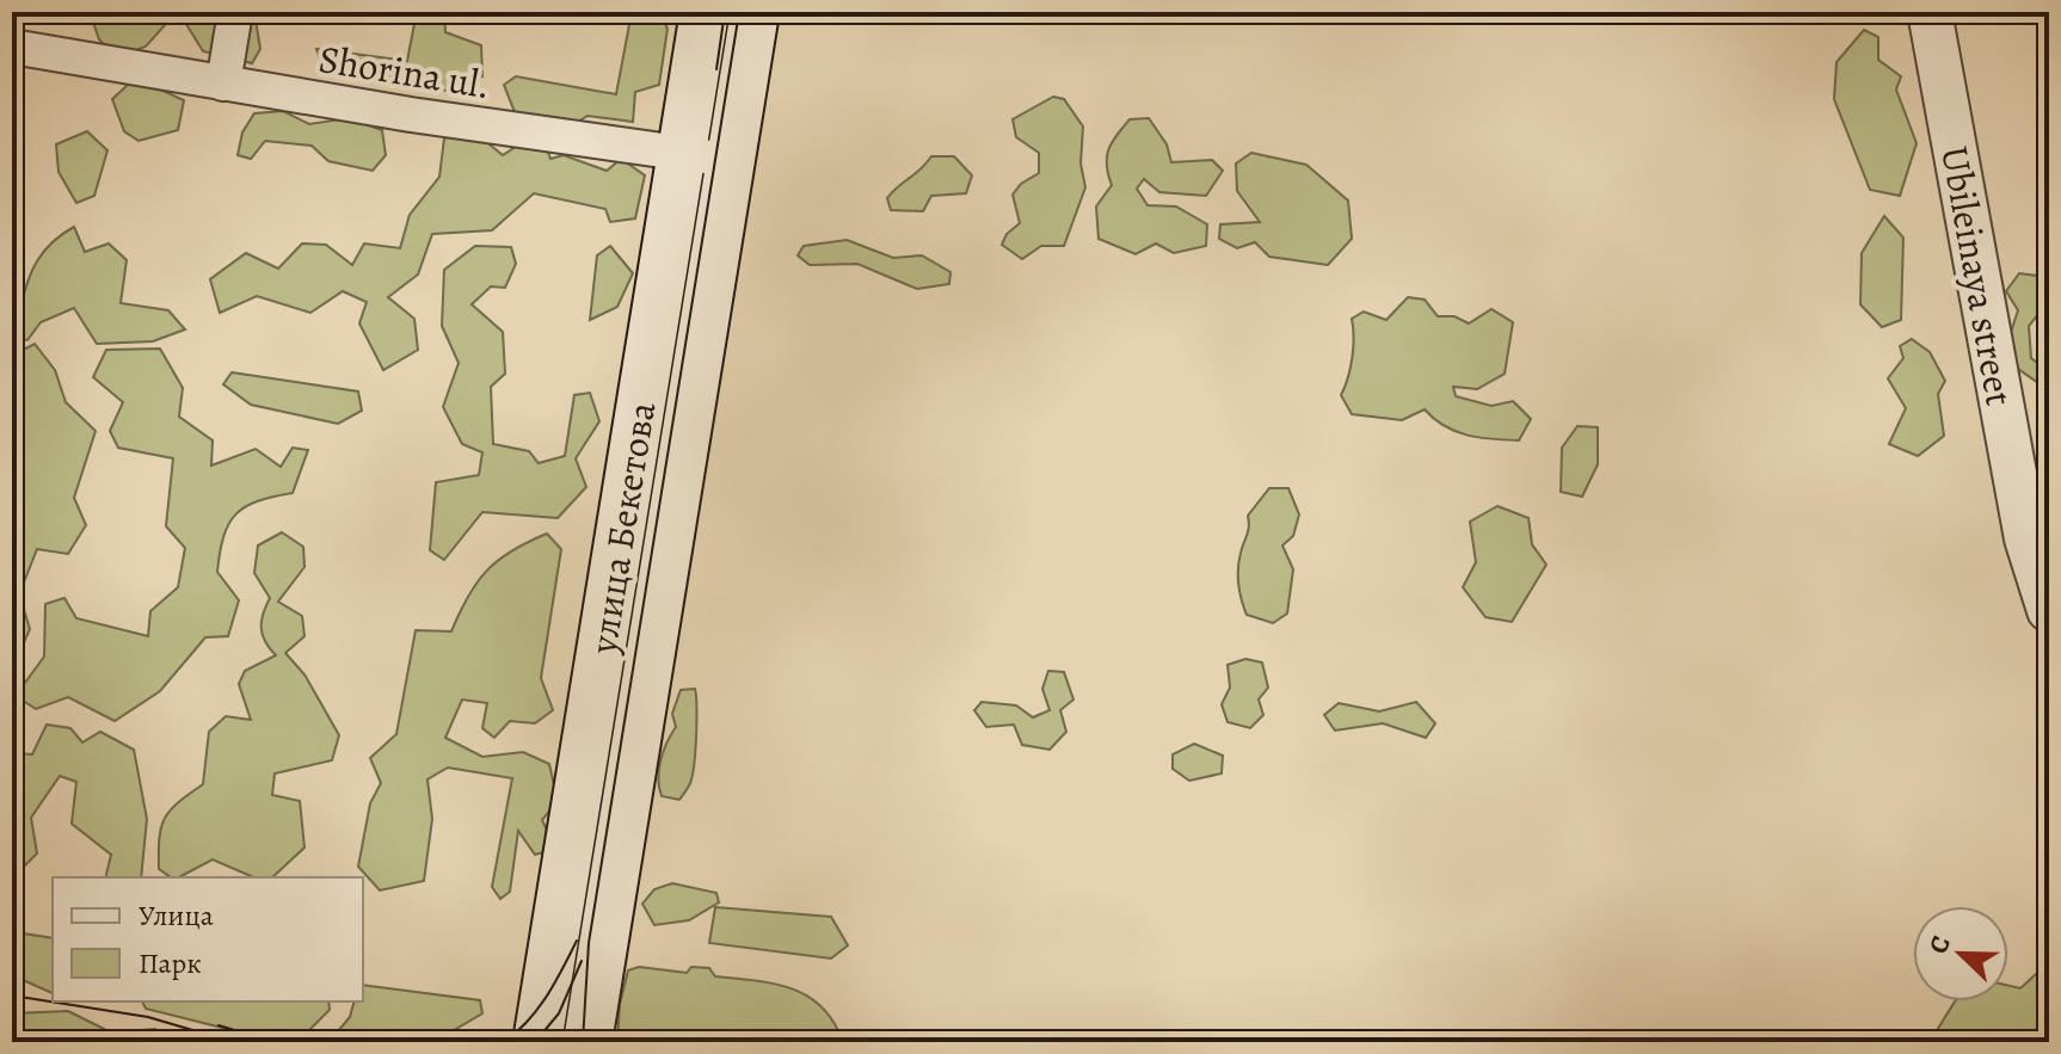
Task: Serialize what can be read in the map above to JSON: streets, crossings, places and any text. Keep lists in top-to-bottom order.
{
  "streets": {
    "main road": ["улица Бекетова"],
    "street": ["Shorina ul.", "Ubileinaya street"]
  },
  "crossings": [
    ["Shorina ul.", "улица Бекетова"]
  ],
  "legend": ["Улица", "Парк"],
  "north": "top left"
}
